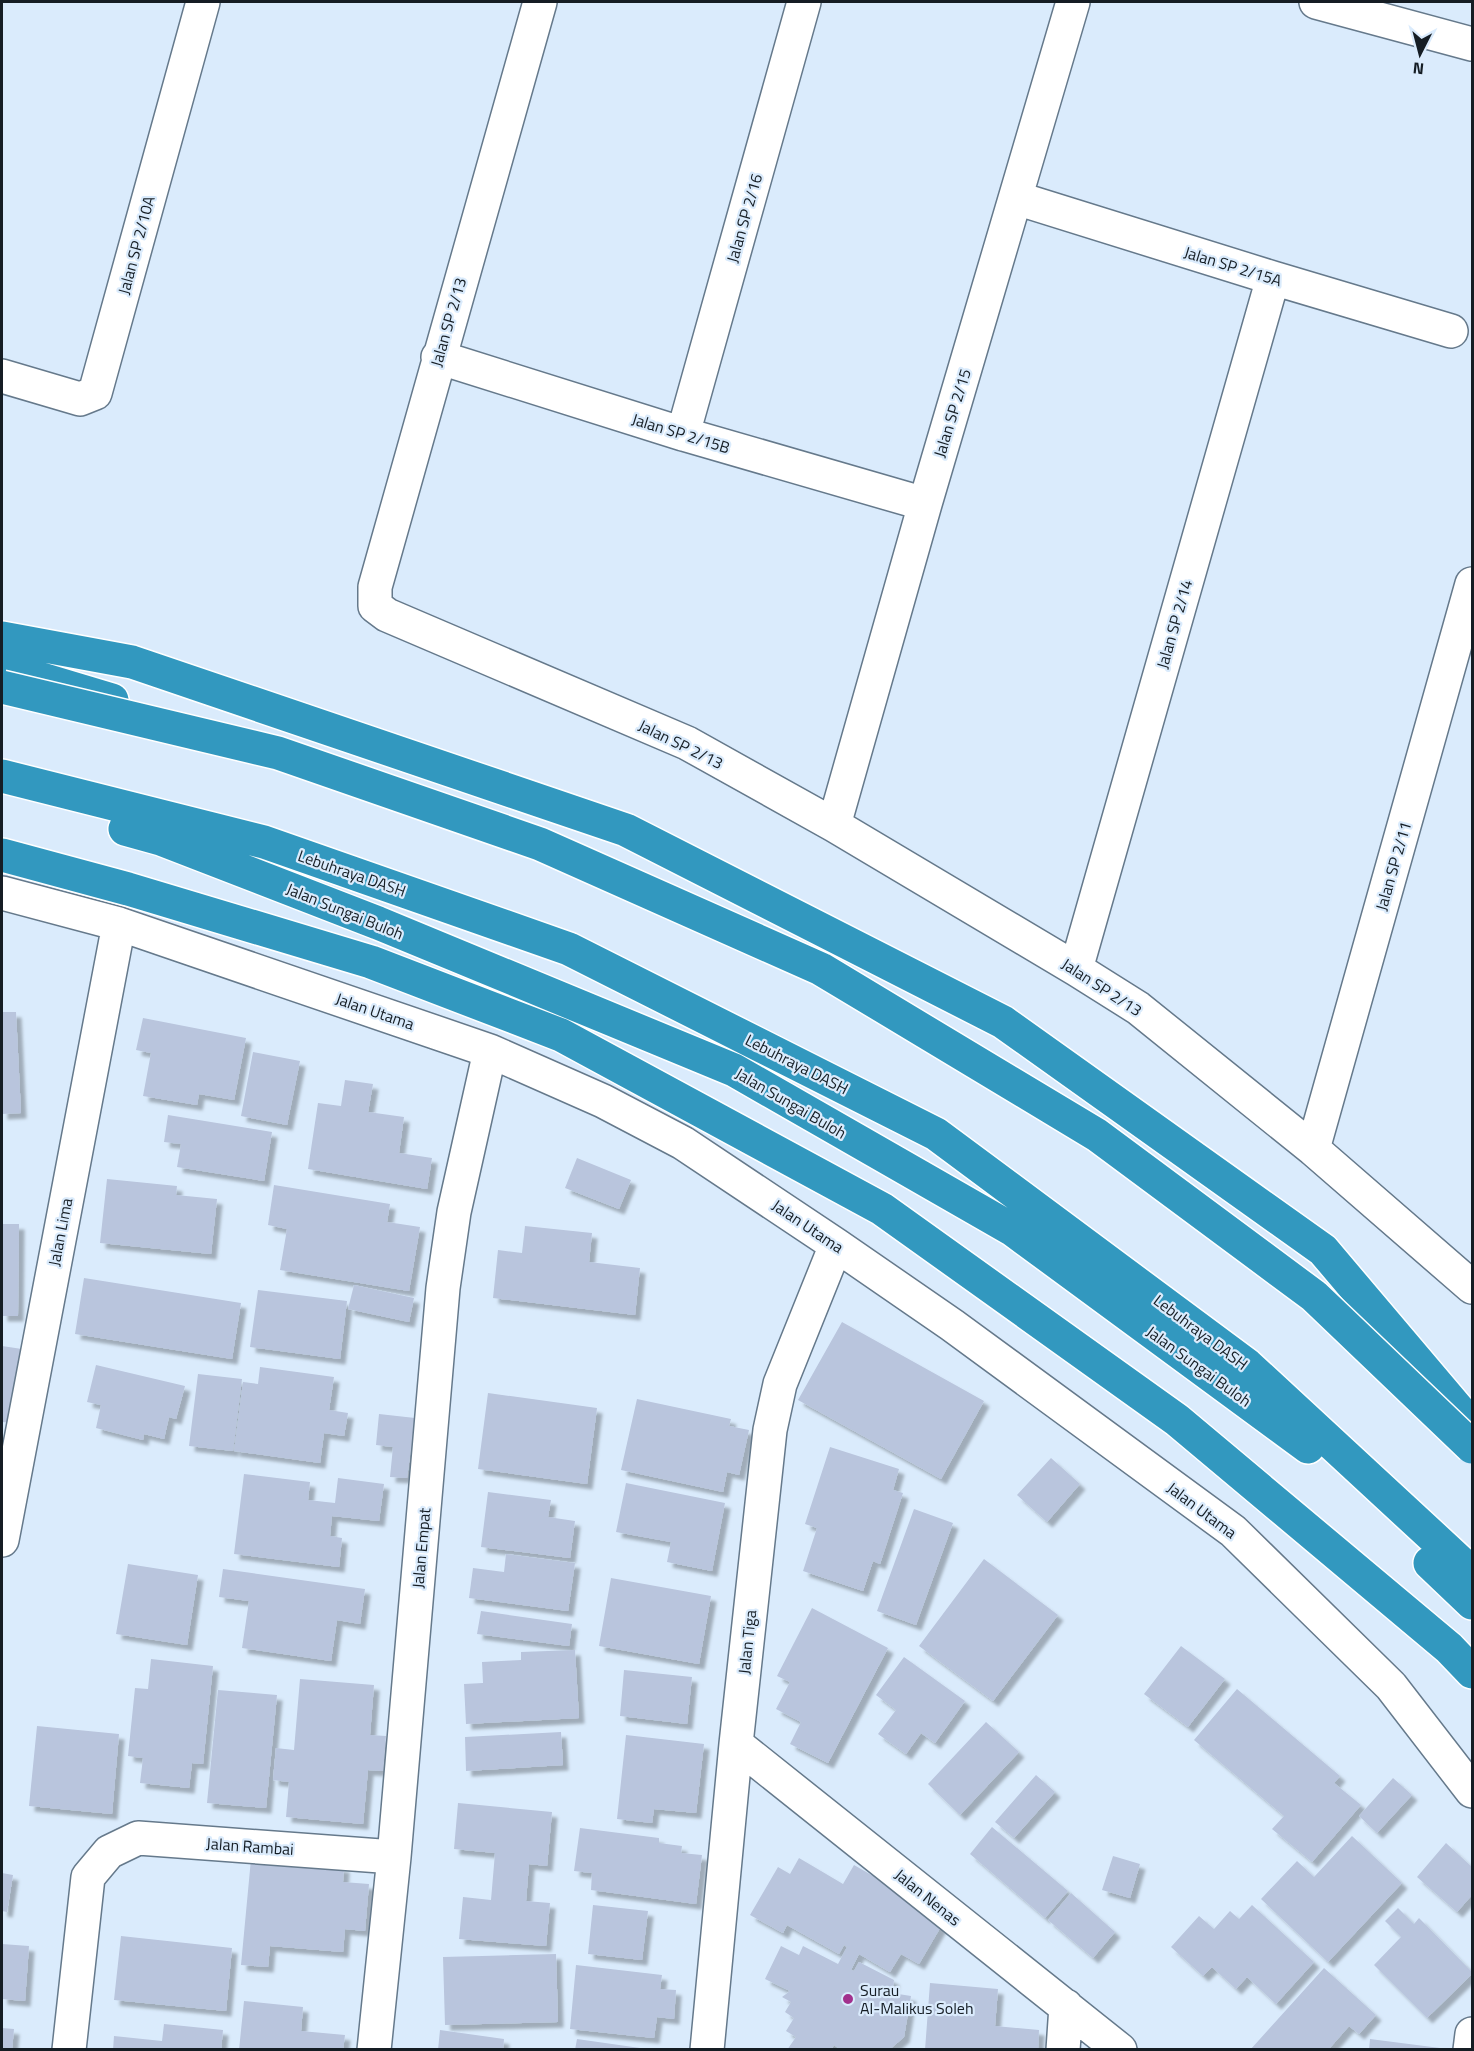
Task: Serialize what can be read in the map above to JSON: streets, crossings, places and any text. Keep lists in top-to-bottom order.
{
  "streets": {
    "highway": ["Lebuhraya DASH", "Jalan Sungai Buloh"],
    "street": [
      "Jalan SP 2/16",
      "Jalan SP 2/10A",
      "Jalan SP 2/15A",
      "Jalan SP 2/13",
      "Jalan SP 2/15",
      "Jalan SP 2/15B",
      "Jalan SP 2/14",
      "Jalan SP 2/11",
      "Jalan Utama",
      "Jalan Lima",
      "Jalan Empat",
      "Jalan Tiga",
      "Jalan Rambai",
      "Jalan Nenas"
    ]
  },
  "crossings": [
    ["Jalan SP 2/16", "Jalan SP 2/15B"],
    ["Jalan SP 2/15A", "Jalan SP 2/15"],
    ["Jalan SP 2/15A", "Jalan SP 2/14"],
    ["Jalan SP 2/13", "Jalan SP 2/15"],
    ["Jalan SP 2/13", "Jalan SP 2/15B"],
    ["Jalan SP 2/13", "Jalan SP 2/14"],
    ["Jalan SP 2/13", "Jalan SP 2/11"],
    ["Jalan SP 2/15", "Jalan SP 2/15B"],
    ["Jalan Utama", "Jalan Lima"],
    ["Jalan Utama", "Jalan Empat"],
    ["Jalan Utama", "Jalan Tiga"],
    ["Jalan Empat", "Jalan Rambai"],
    ["Jalan Tiga", "Jalan Nenas"]
  ],
  "places": ["Surau Al-Malikus Soleh"],
  "north": "bottom"
}
